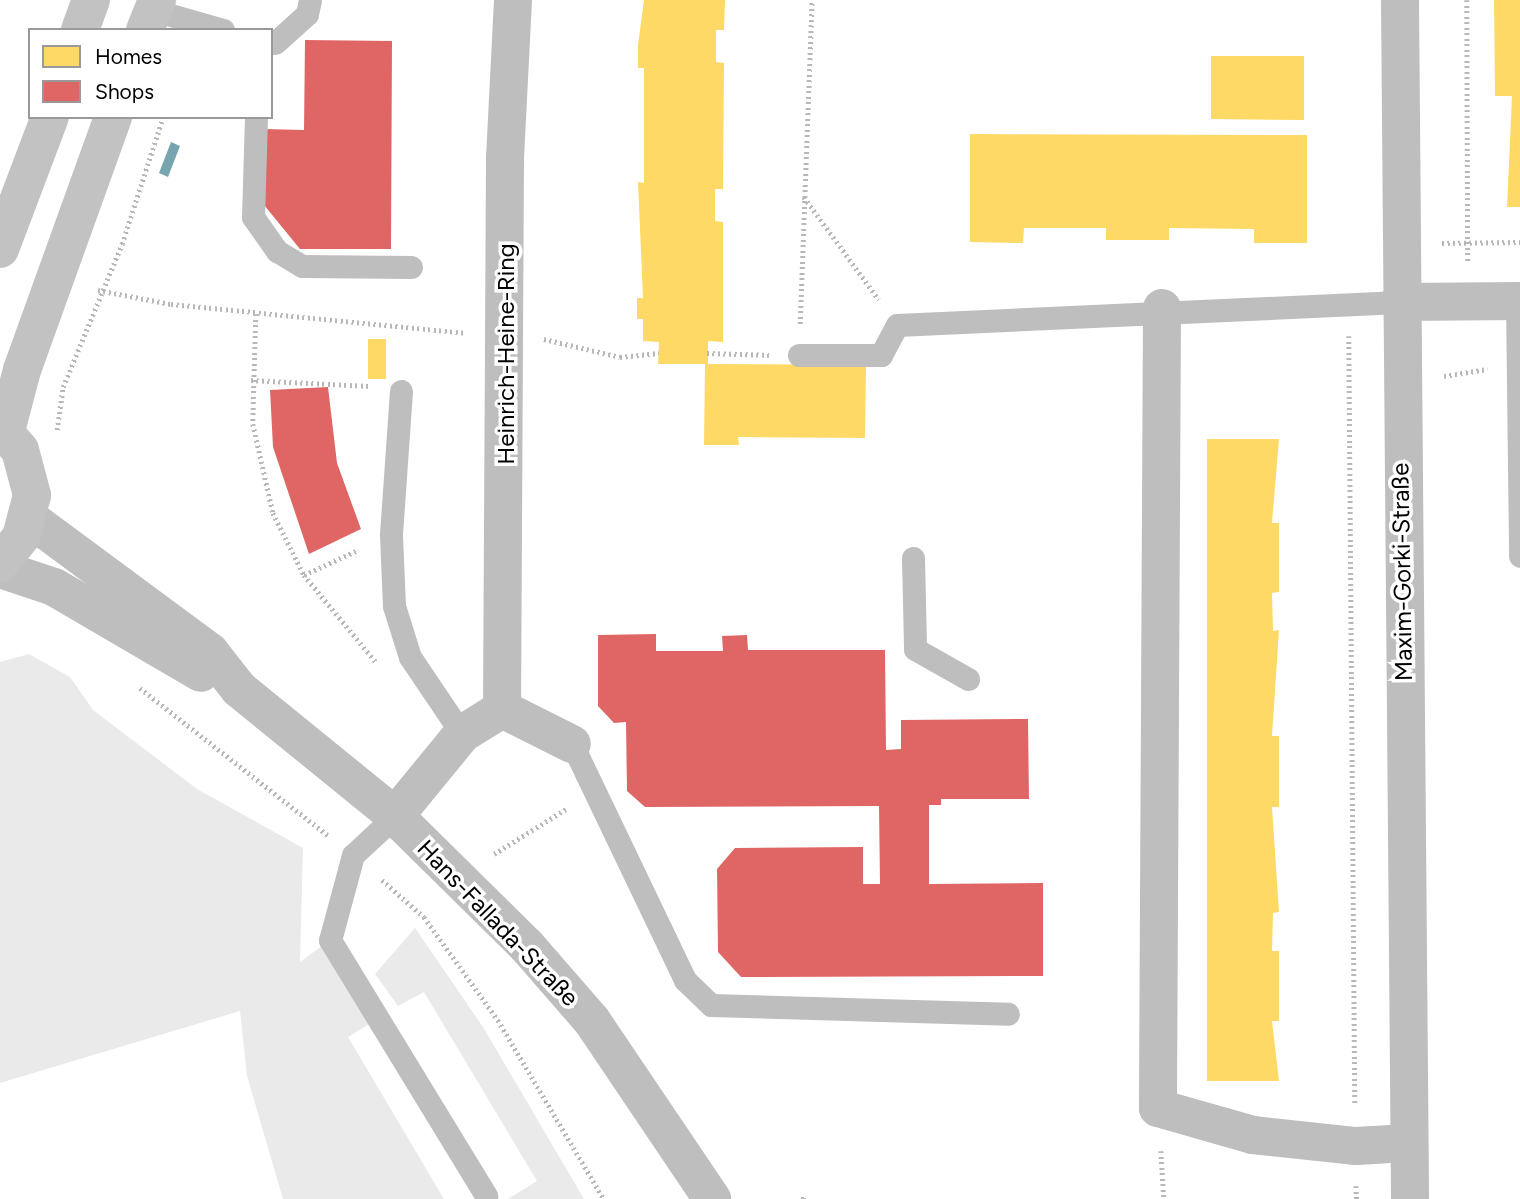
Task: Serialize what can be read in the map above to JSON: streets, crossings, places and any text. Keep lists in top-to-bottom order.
{
  "streets": {
    "street": ["Heinrich-Heine-Ring", "Maxim-Gorki-Straße", "Hans-Fallada-Straße"]
  },
  "legend": ["Homes", "Shops"]
}
